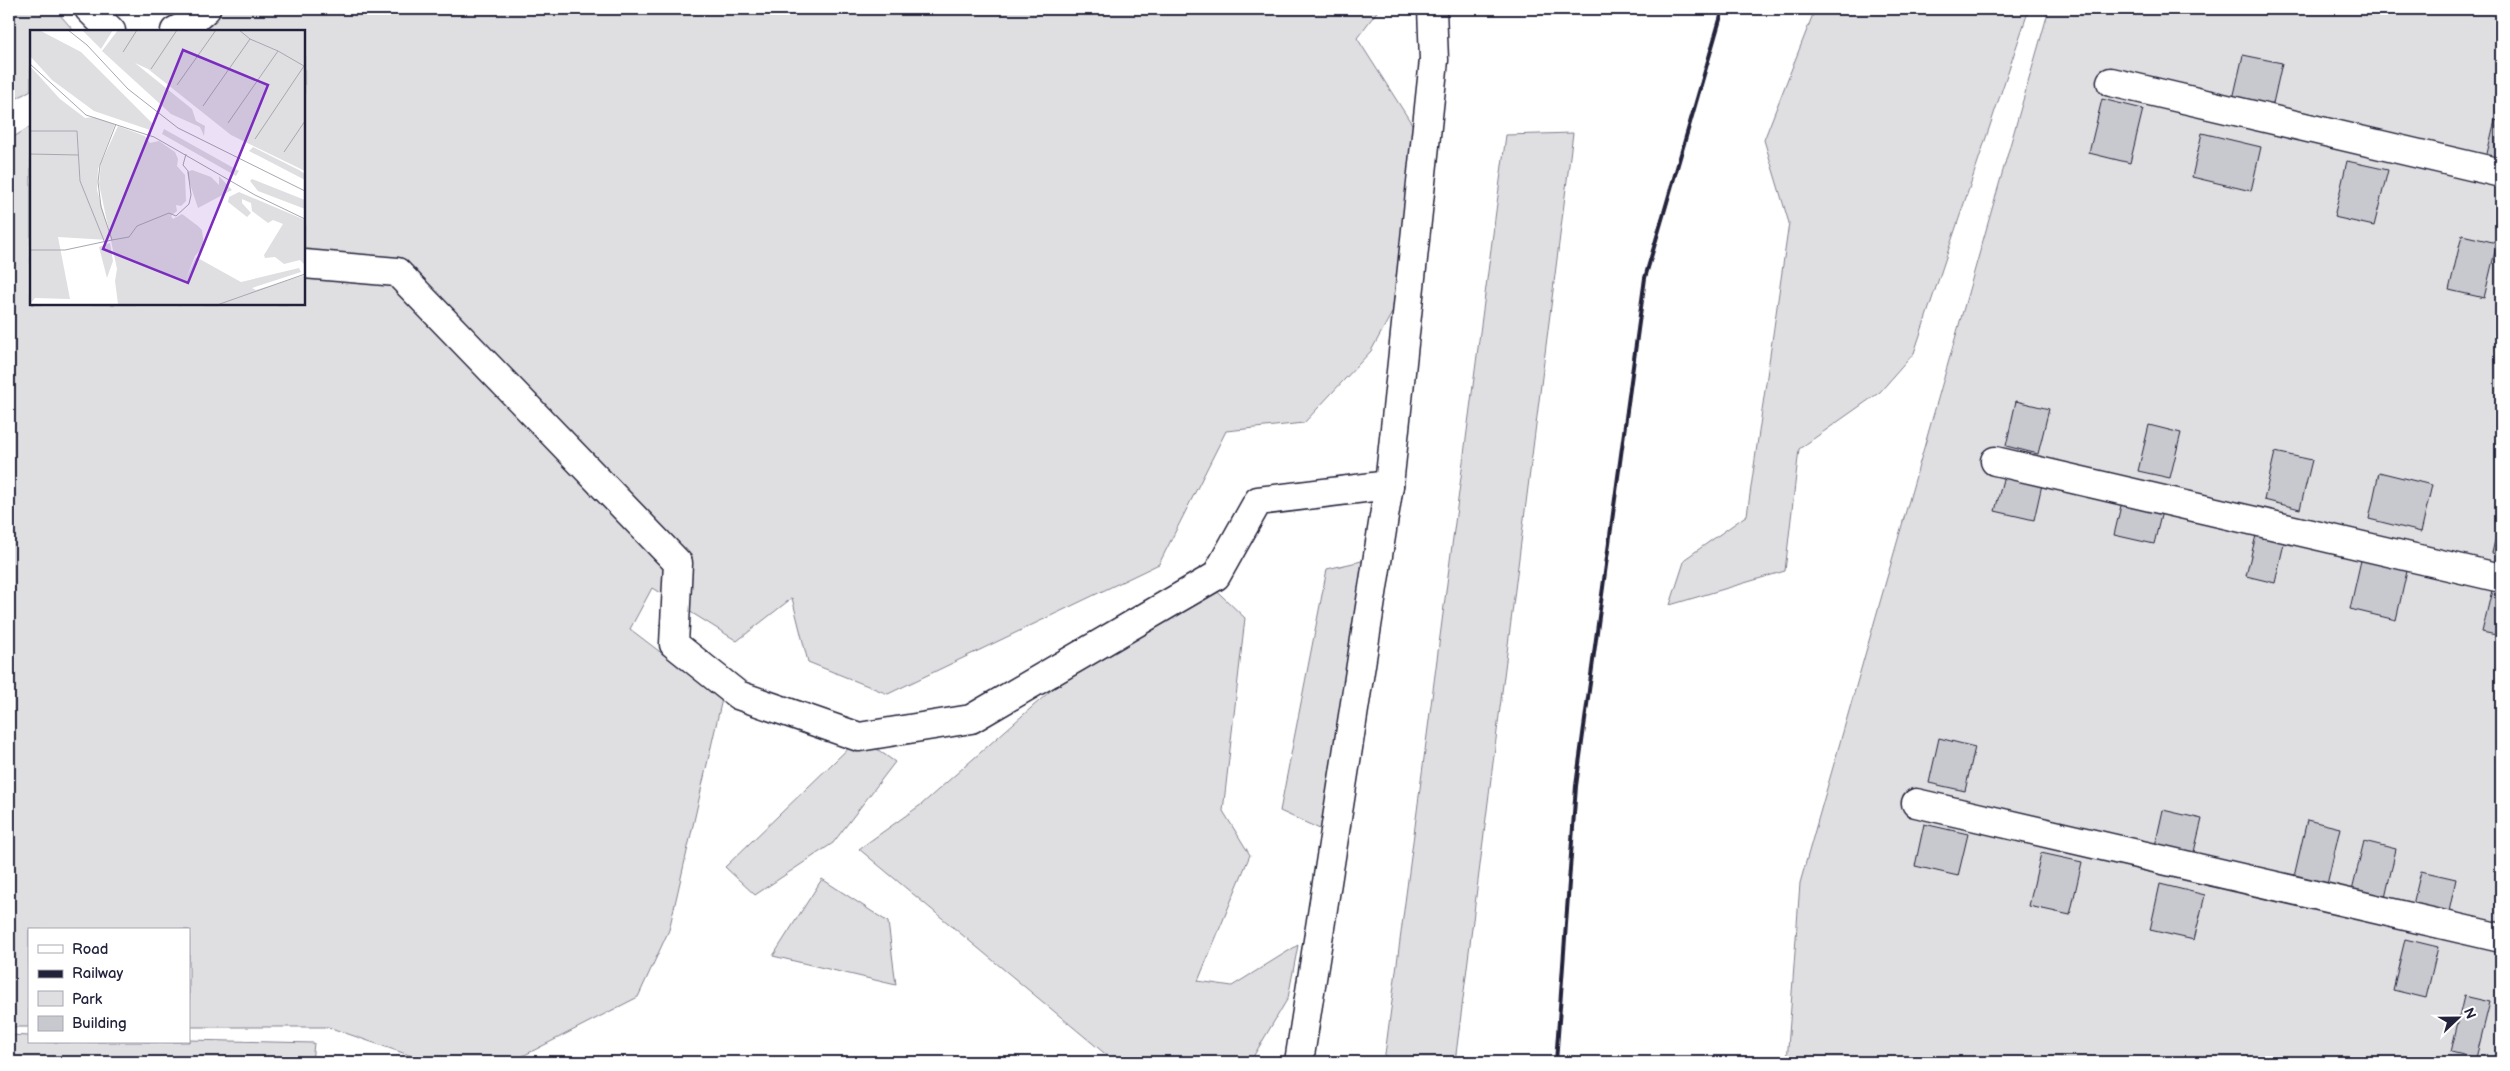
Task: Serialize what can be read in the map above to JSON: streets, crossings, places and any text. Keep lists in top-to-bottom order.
{
  "legend": [
    "Road",
    "Railway",
    "Park",
    "Building"
  ],
  "north": "right"
}
